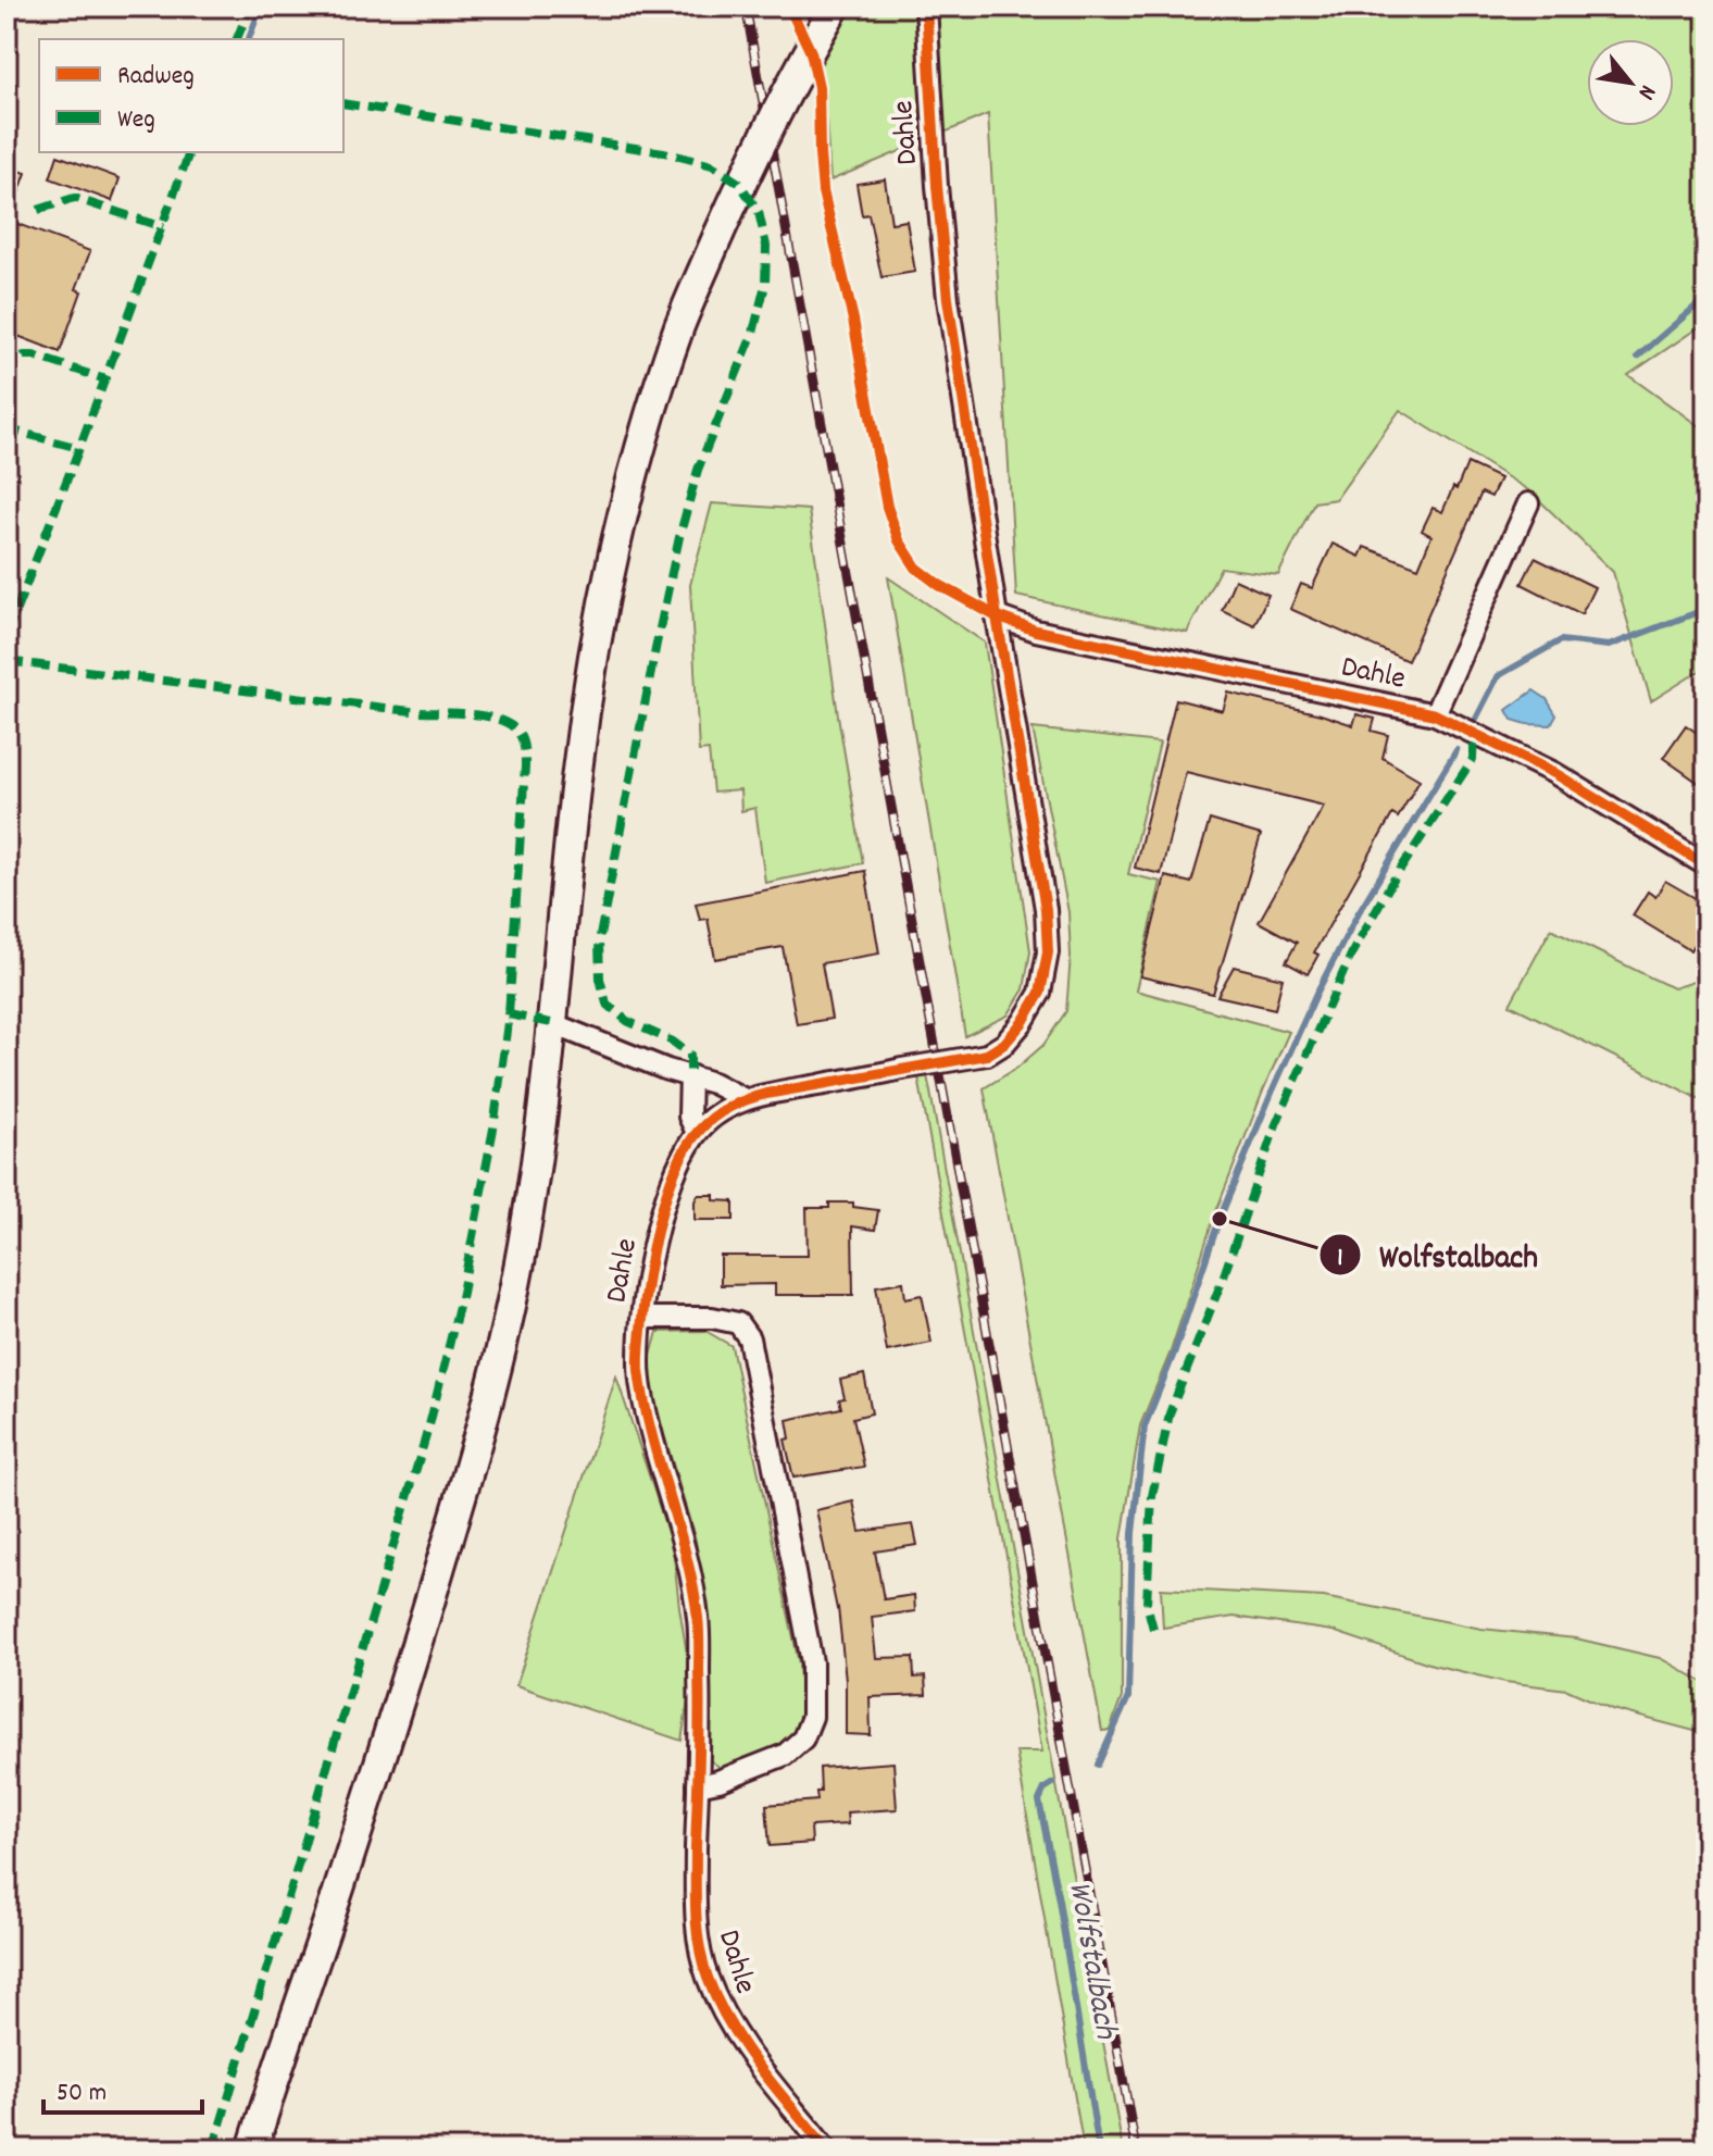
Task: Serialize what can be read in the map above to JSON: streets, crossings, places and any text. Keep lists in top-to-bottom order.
{
  "streets": {
    "street": ["Dahle"]
  },
  "water": ["Wolfstalbach"],
  "places": ["Wolfstalbach"],
  "legend": ["Radweg", "Weg"],
  "scale_bar": "50 m",
  "north": "bottom right"
}
